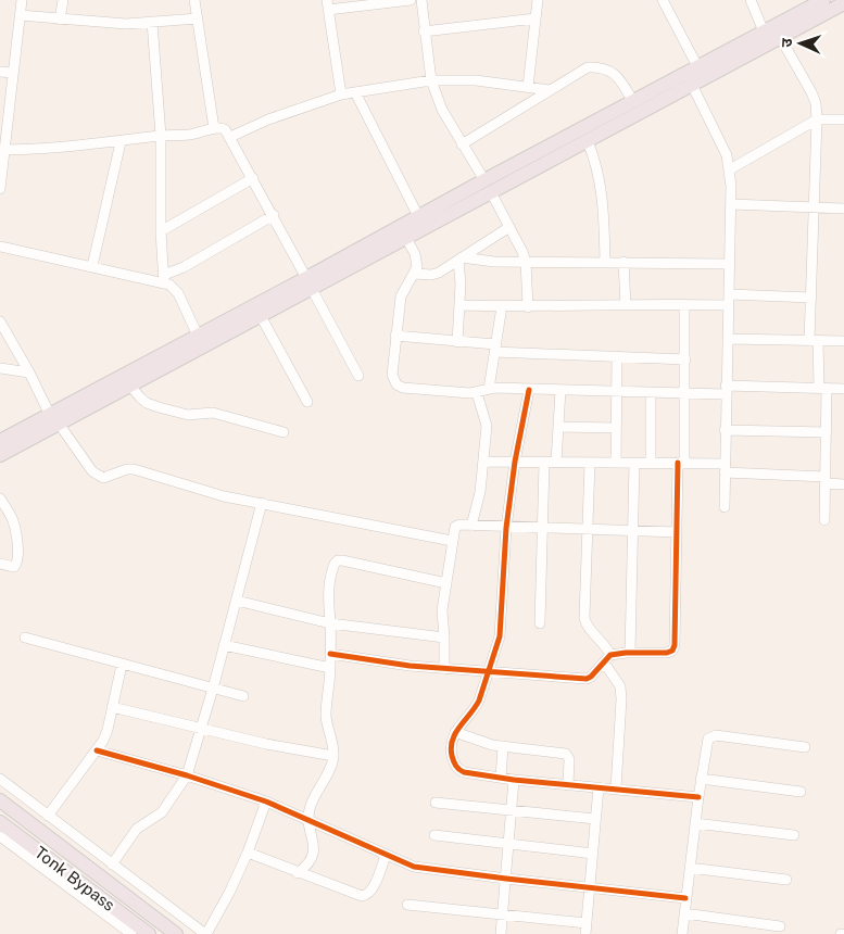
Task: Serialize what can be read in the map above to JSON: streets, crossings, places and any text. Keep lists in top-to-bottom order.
{
  "streets": {
    "highway": ["Tonk Bypass"]
  },
  "north": "left"
}
